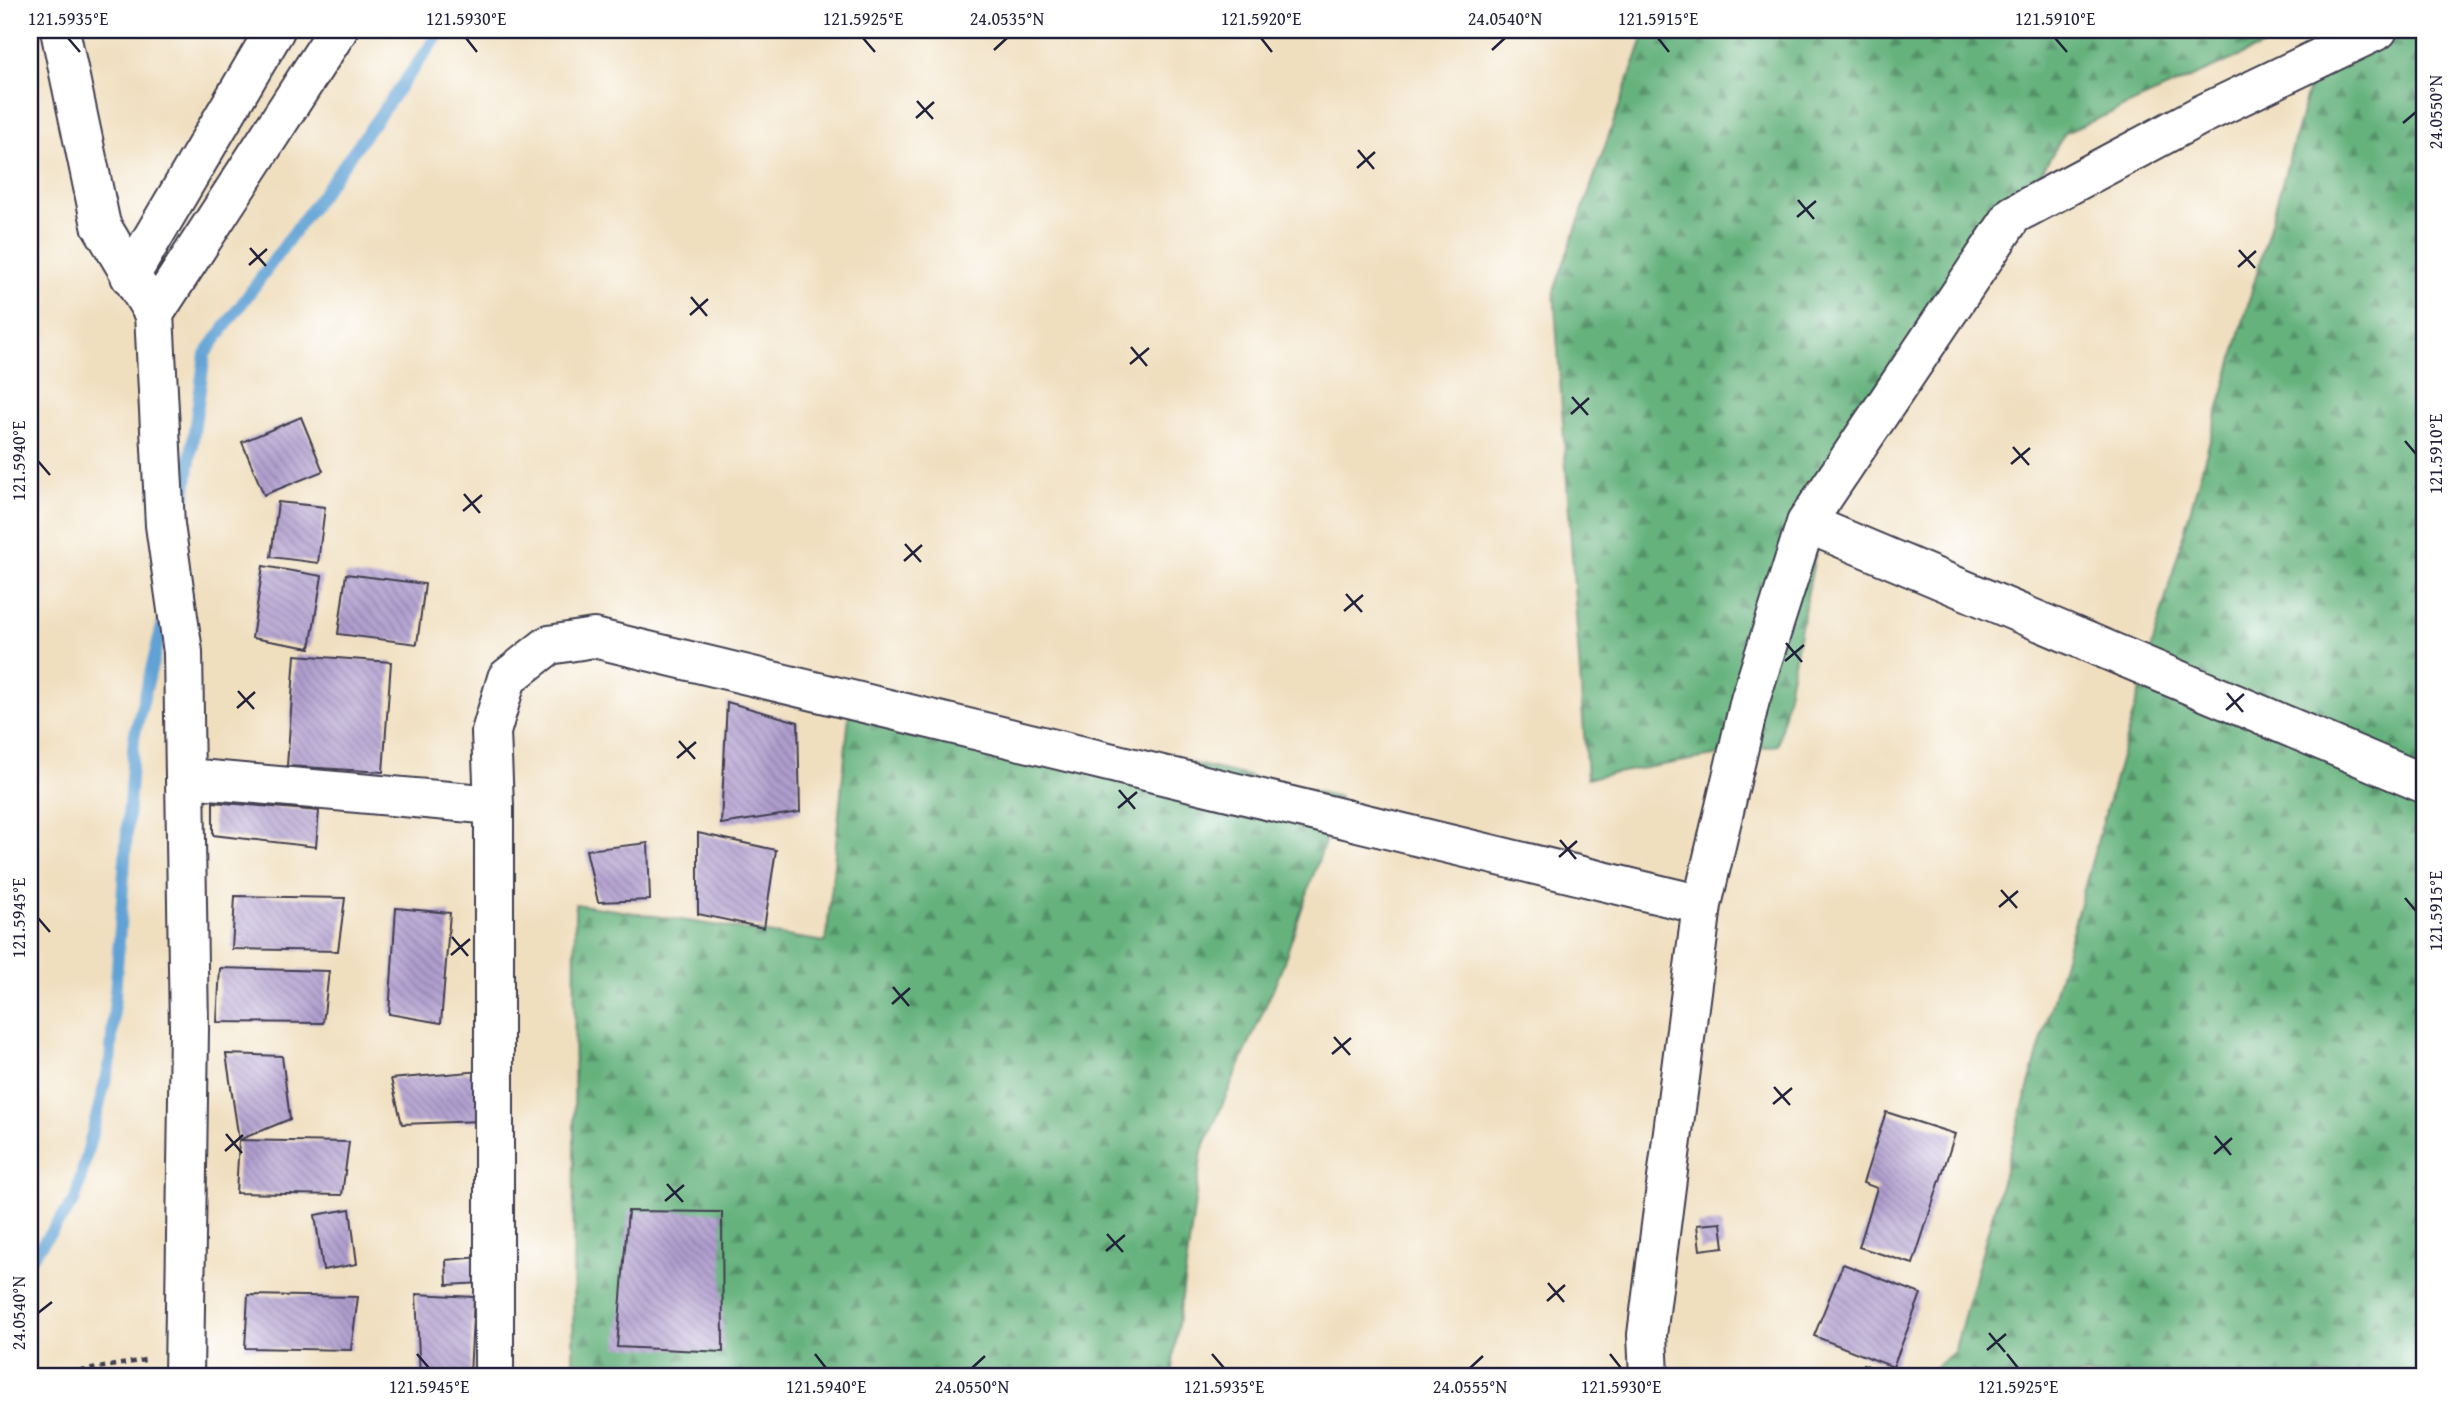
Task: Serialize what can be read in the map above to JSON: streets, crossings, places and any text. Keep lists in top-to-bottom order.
{
  "coordinates": [
    "121.5935°E",
    "121.5930°E",
    "121.5925°E",
    "24.0535°N",
    "121.5920°E",
    "24.0540°N",
    "121.5915°E",
    "121.5910°E",
    "24.0550°N",
    "121.5940°E",
    "121.5945°E",
    "24.0555°N"
  ]
}
